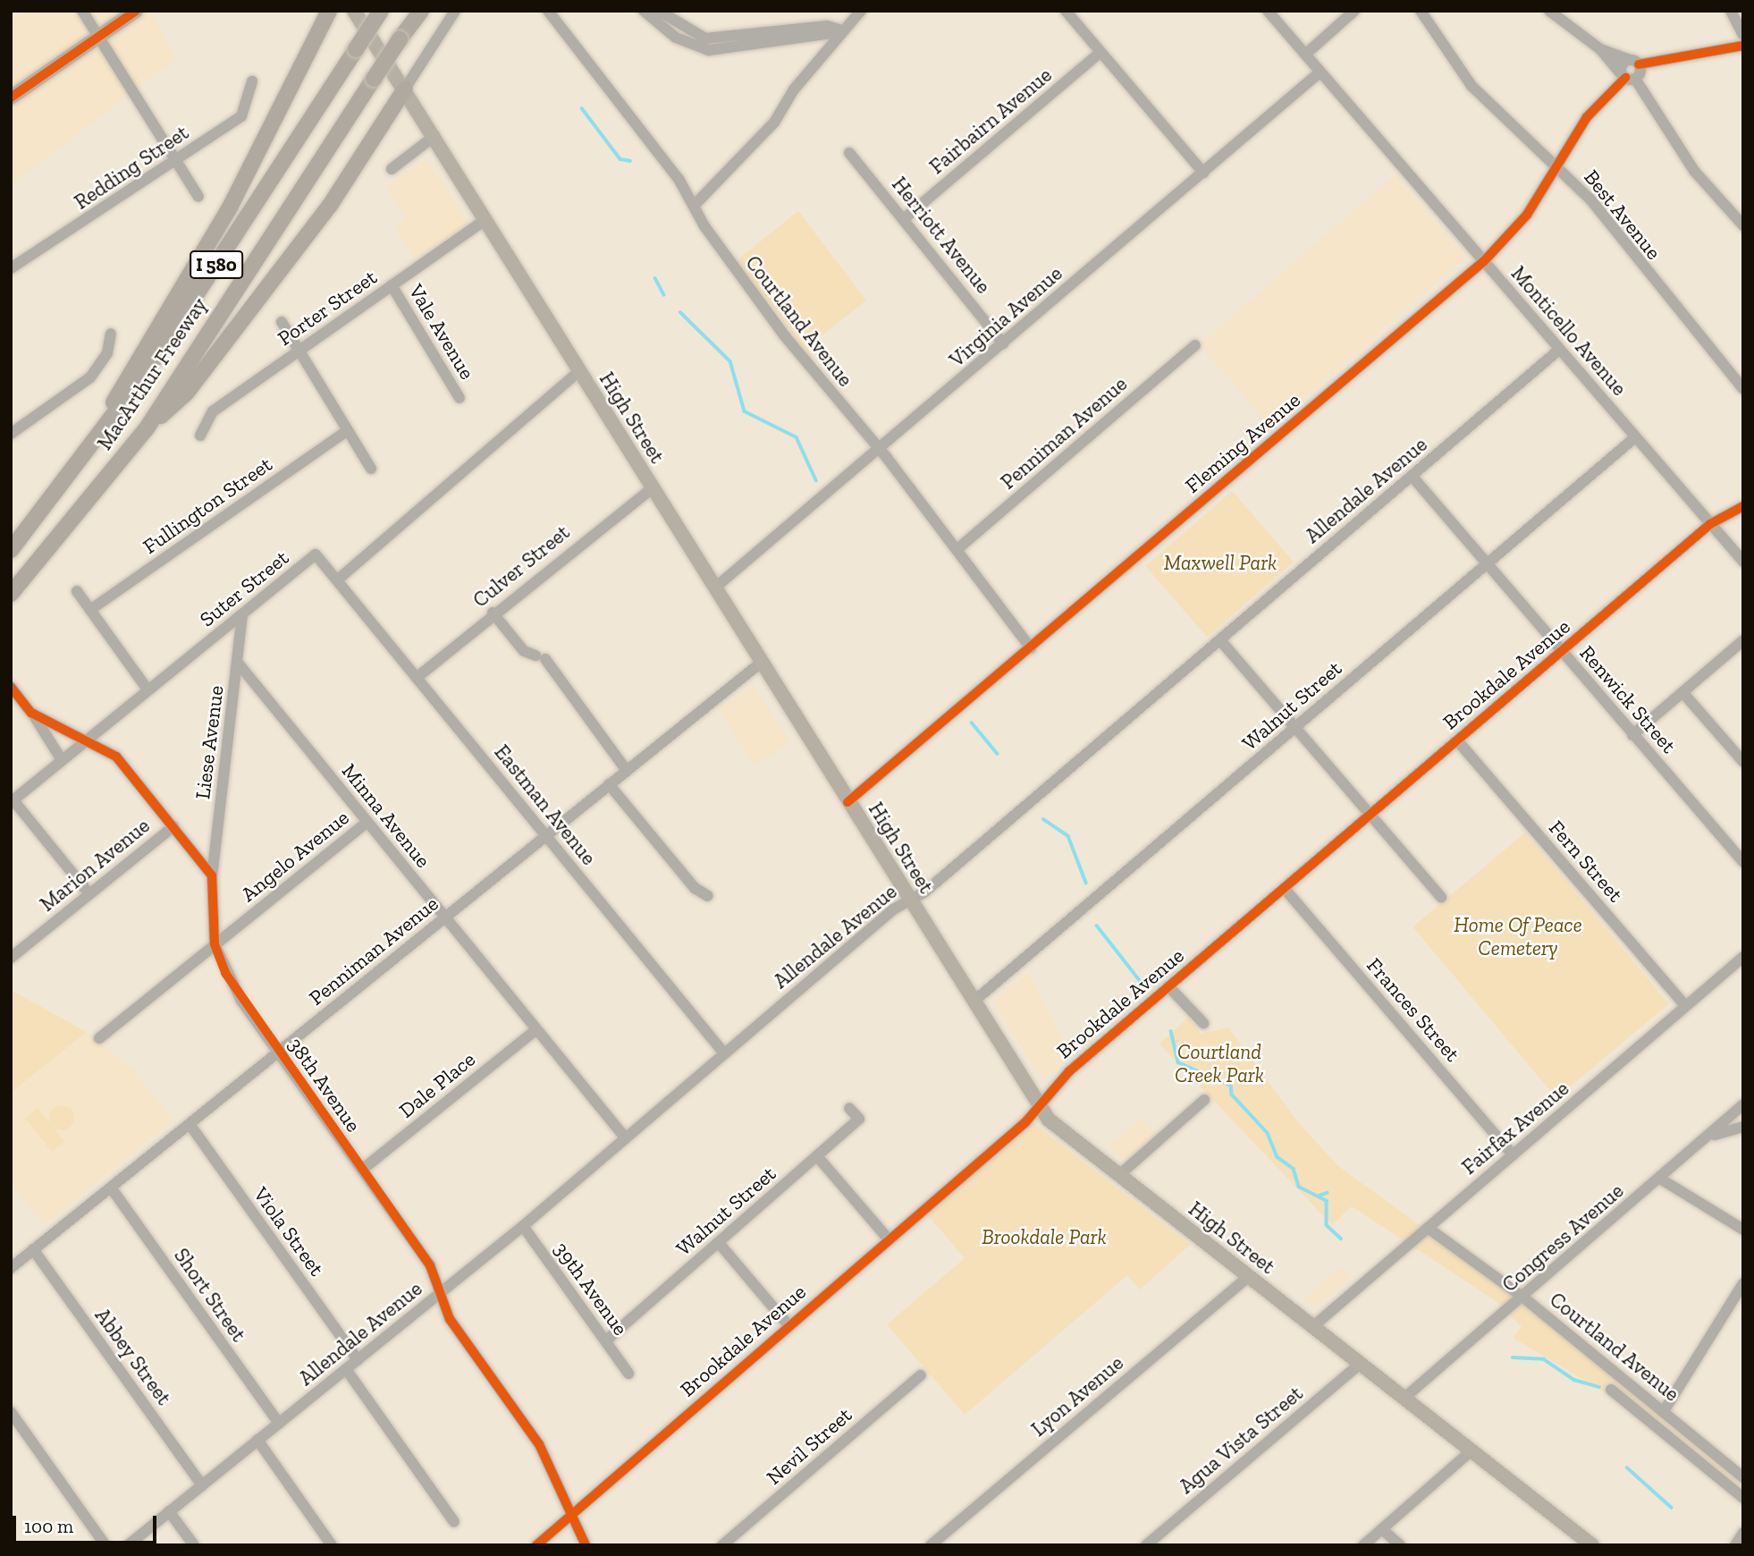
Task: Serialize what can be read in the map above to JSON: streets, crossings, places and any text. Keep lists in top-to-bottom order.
{
  "streets": {
    "highway": ["I 580", "MacArthur Freeway"],
    "main road": ["High Street"],
    "street": [
      "Fairbairn Avenue",
      "Redding Street",
      "Best Avenue",
      "Herriott Avenue",
      "Porter Street",
      "Virginia Avenue",
      "Courtland Avenue",
      "Monticello Avenue",
      "Vale Avenue",
      "Penniman Avenue",
      "Fleming Avenue",
      "Allendale Avenue",
      "Fullington Street",
      "Culver Street",
      "Suter Street",
      "Brookdale Avenue",
      "Renwick Street",
      "Walnut Street",
      "Liese Avenue",
      "Eastman Avenue",
      "Minna Avenue",
      "Angelo Avenue",
      "Fern Street",
      "Marion Avenue",
      "Frances Street",
      "38th Avenue",
      "Dale Place",
      "Fairfax Avenue",
      "Viola Street",
      "Congress Avenue",
      "39th Avenue",
      "Short Street",
      "Abbey Street",
      "Lyon Avenue",
      "Agua Vista Street",
      "Nevil Street"
    ]
  },
  "crossings": [
    ["Fairbairn Avenue", "Herriott Avenue"],
    ["Best Avenue", "Fleming Avenue"],
    ["Herriott Avenue", "Virginia Avenue"],
    ["Porter Street", "Vale Avenue"],
    ["Porter Street", "High Street"],
    ["Virginia Avenue", "Courtland Avenue"],
    ["Virginia Avenue", "Monticello Avenue"],
    ["Virginia Avenue", "High Street"],
    ["Courtland Avenue", "Penniman Avenue"],
    ["Courtland Avenue", "Fleming Avenue"],
    ["Courtland Avenue", "Fairfax Avenue"],
    ["Courtland Avenue", "Congress Avenue"],
    ["Monticello Avenue", "Fleming Avenue"],
    ["Monticello Avenue", "Allendale Avenue"],
    ["Monticello Avenue", "Brookdale Avenue"],
    ["Monticello Avenue", "Walnut Street"],
    ["High Street", "Penniman Avenue"],
    ["High Street", "Fleming Avenue"],
    ["High Street", "Allendale Avenue"],
    ["High Street", "Culver Street"],
    ["High Street", "Brookdale Avenue"],
    ["High Street", "Walnut Street"],
    ["High Street", "Fairfax Avenue"],
    ["High Street", "Congress Avenue"],
    ["High Street", "Lyon Avenue"],
    ["High Street", "Agua Vista Street"],
    ["Penniman Avenue", "Eastman Avenue"],
    ["Penniman Avenue", "Minna Avenue"],
    ["Penniman Avenue", "38th Avenue"],
    ["Penniman Avenue", "Viola Street"],
    ["Penniman Avenue", "Short Street"],
    ["Penniman Avenue", "Abbey Street"],
    ["Allendale Avenue", "Renwick Street"],
    ["Allendale Avenue", "Eastman Avenue"],
    ["Allendale Avenue", "Minna Avenue"],
    ["Allendale Avenue", "38th Avenue"],
    ["Allendale Avenue", "Viola Street"],
    ["Allendale Avenue", "39th Avenue"],
    ["Allendale Avenue", "Short Street"],
    ["Allendale Avenue", "Abbey Street"],
    ["Culver Street", "Eastman Avenue"],
    ["Suter Street", "Liese Avenue"],
    ["Suter Street", "Eastman Avenue"],
    ["Brookdale Avenue", "Renwick Street"],
    ["Brookdale Avenue", "Fern Street"],
    ["Brookdale Avenue", "Frances Street"],
    ["Brookdale Avenue", "38th Avenue"],
    ["Renwick Street", "Walnut Street"],
    ["Walnut Street", "39th Avenue"],
    ["Liese Avenue", "Minna Avenue"],
    ["Liese Avenue", "38th Avenue"],
    ["Minna Avenue", "Angelo Avenue"],
    ["Minna Avenue", "Dale Place"],
    ["Angelo Avenue", "38th Avenue"],
    ["Fern Street", "Fairfax Avenue"],
    ["Frances Street", "Fairfax Avenue"],
    ["38th Avenue", "Dale Place"]
  ],
  "parks": [
    "Maxwell Park",
    "Home Of Peace Cemetery",
    "Courtland Creek Park",
    "Brookdale Park"
  ],
  "scale_bar": "100 m"
}
